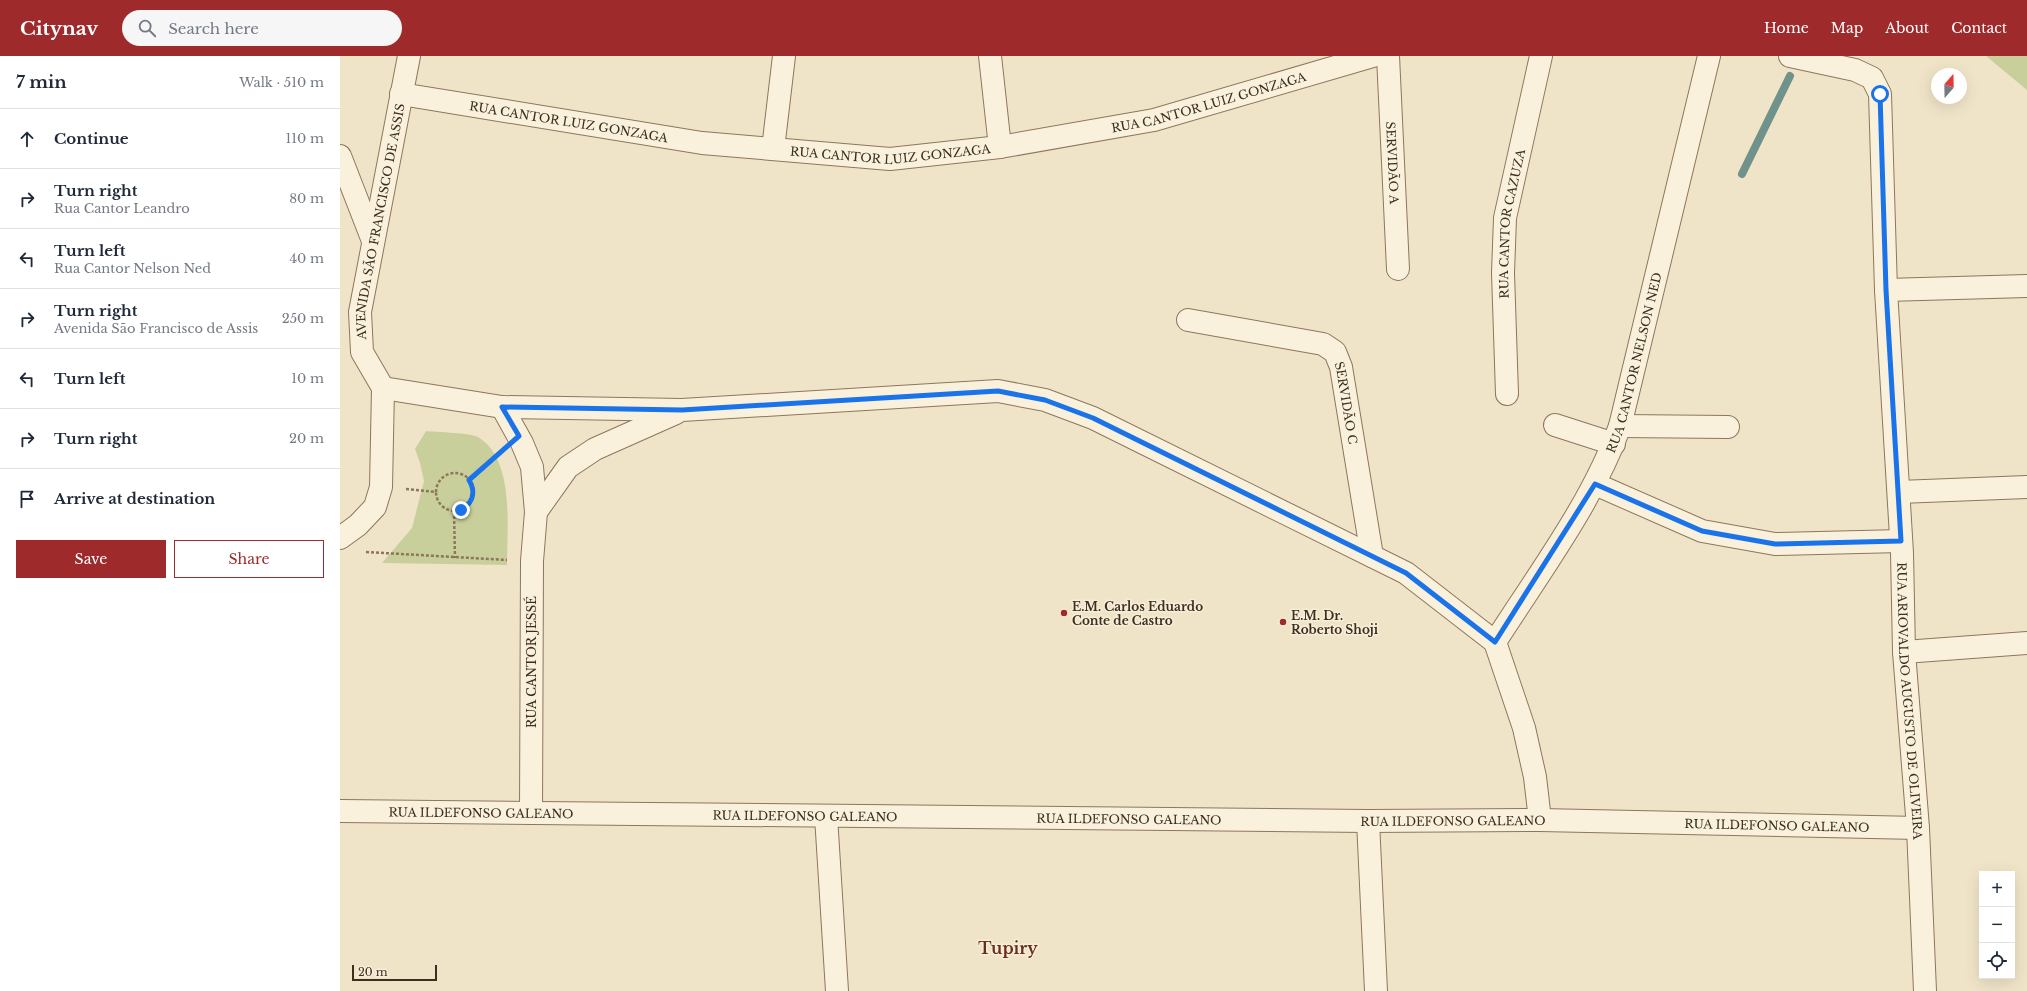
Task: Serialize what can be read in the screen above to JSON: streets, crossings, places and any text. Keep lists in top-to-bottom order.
{
  "streets": {
    "street": [
      "RUA CANTOR LUIZ GONZAGA",
      "SERVIDÃO A",
      "AVENIDA SÃO FRANCISCO DE ASSIS",
      "RUA CANTOR CAZUZA",
      "RUA CANTOR NELSON NED",
      "SERVIDÃO C",
      "RUA CANTOR JESSÉ",
      "RUA ARIOVALDO AUGUSTO DE OLIVEIRA",
      "RUA ILDEFONSO GALEANO"
    ]
  },
  "crossings": [
    ["RUA CANTOR LUIZ GONZAGA", "AVENIDA SÃO FRANCISCO DE ASSIS"],
    ["RUA CANTOR JESSÉ", "RUA ILDEFONSO GALEANO"],
    ["RUA ARIOVALDO AUGUSTO DE OLIVEIRA", "RUA ILDEFONSO GALEANO"]
  ],
  "districts": ["Tupiry"],
  "places": ["E.M. Carlos Eduardo Conte de Castro", "E.M. Dr. Roberto Shoji"],
  "scale_bar": "20 m",
  "north": "top",
  "page": {
    "header": "Citynav",
    "search": "Search here",
    "nav": [
      "Home",
      "Map",
      "About",
      "Contact"
    ],
    "heading": ["7 min", "Walk · 510 m"],
    "list": [
      ["Continue", "110 m"],
      ["Turn right", "Rua Cantor Leandro", "80 m"],
      ["Turn left", "Rua Cantor Nelson Ned", "40 m"],
      ["Turn right", "Avenida São Francisco de Assis", "250 m"],
      ["Turn left", "10 m"],
      ["Turn right", "20 m"],
      "Arrive at destination"
    ],
    "buttons": ["Save", "Share"],
    "map_buttons": ["+", "−"],
    "scale": "20 m"
  }
}
